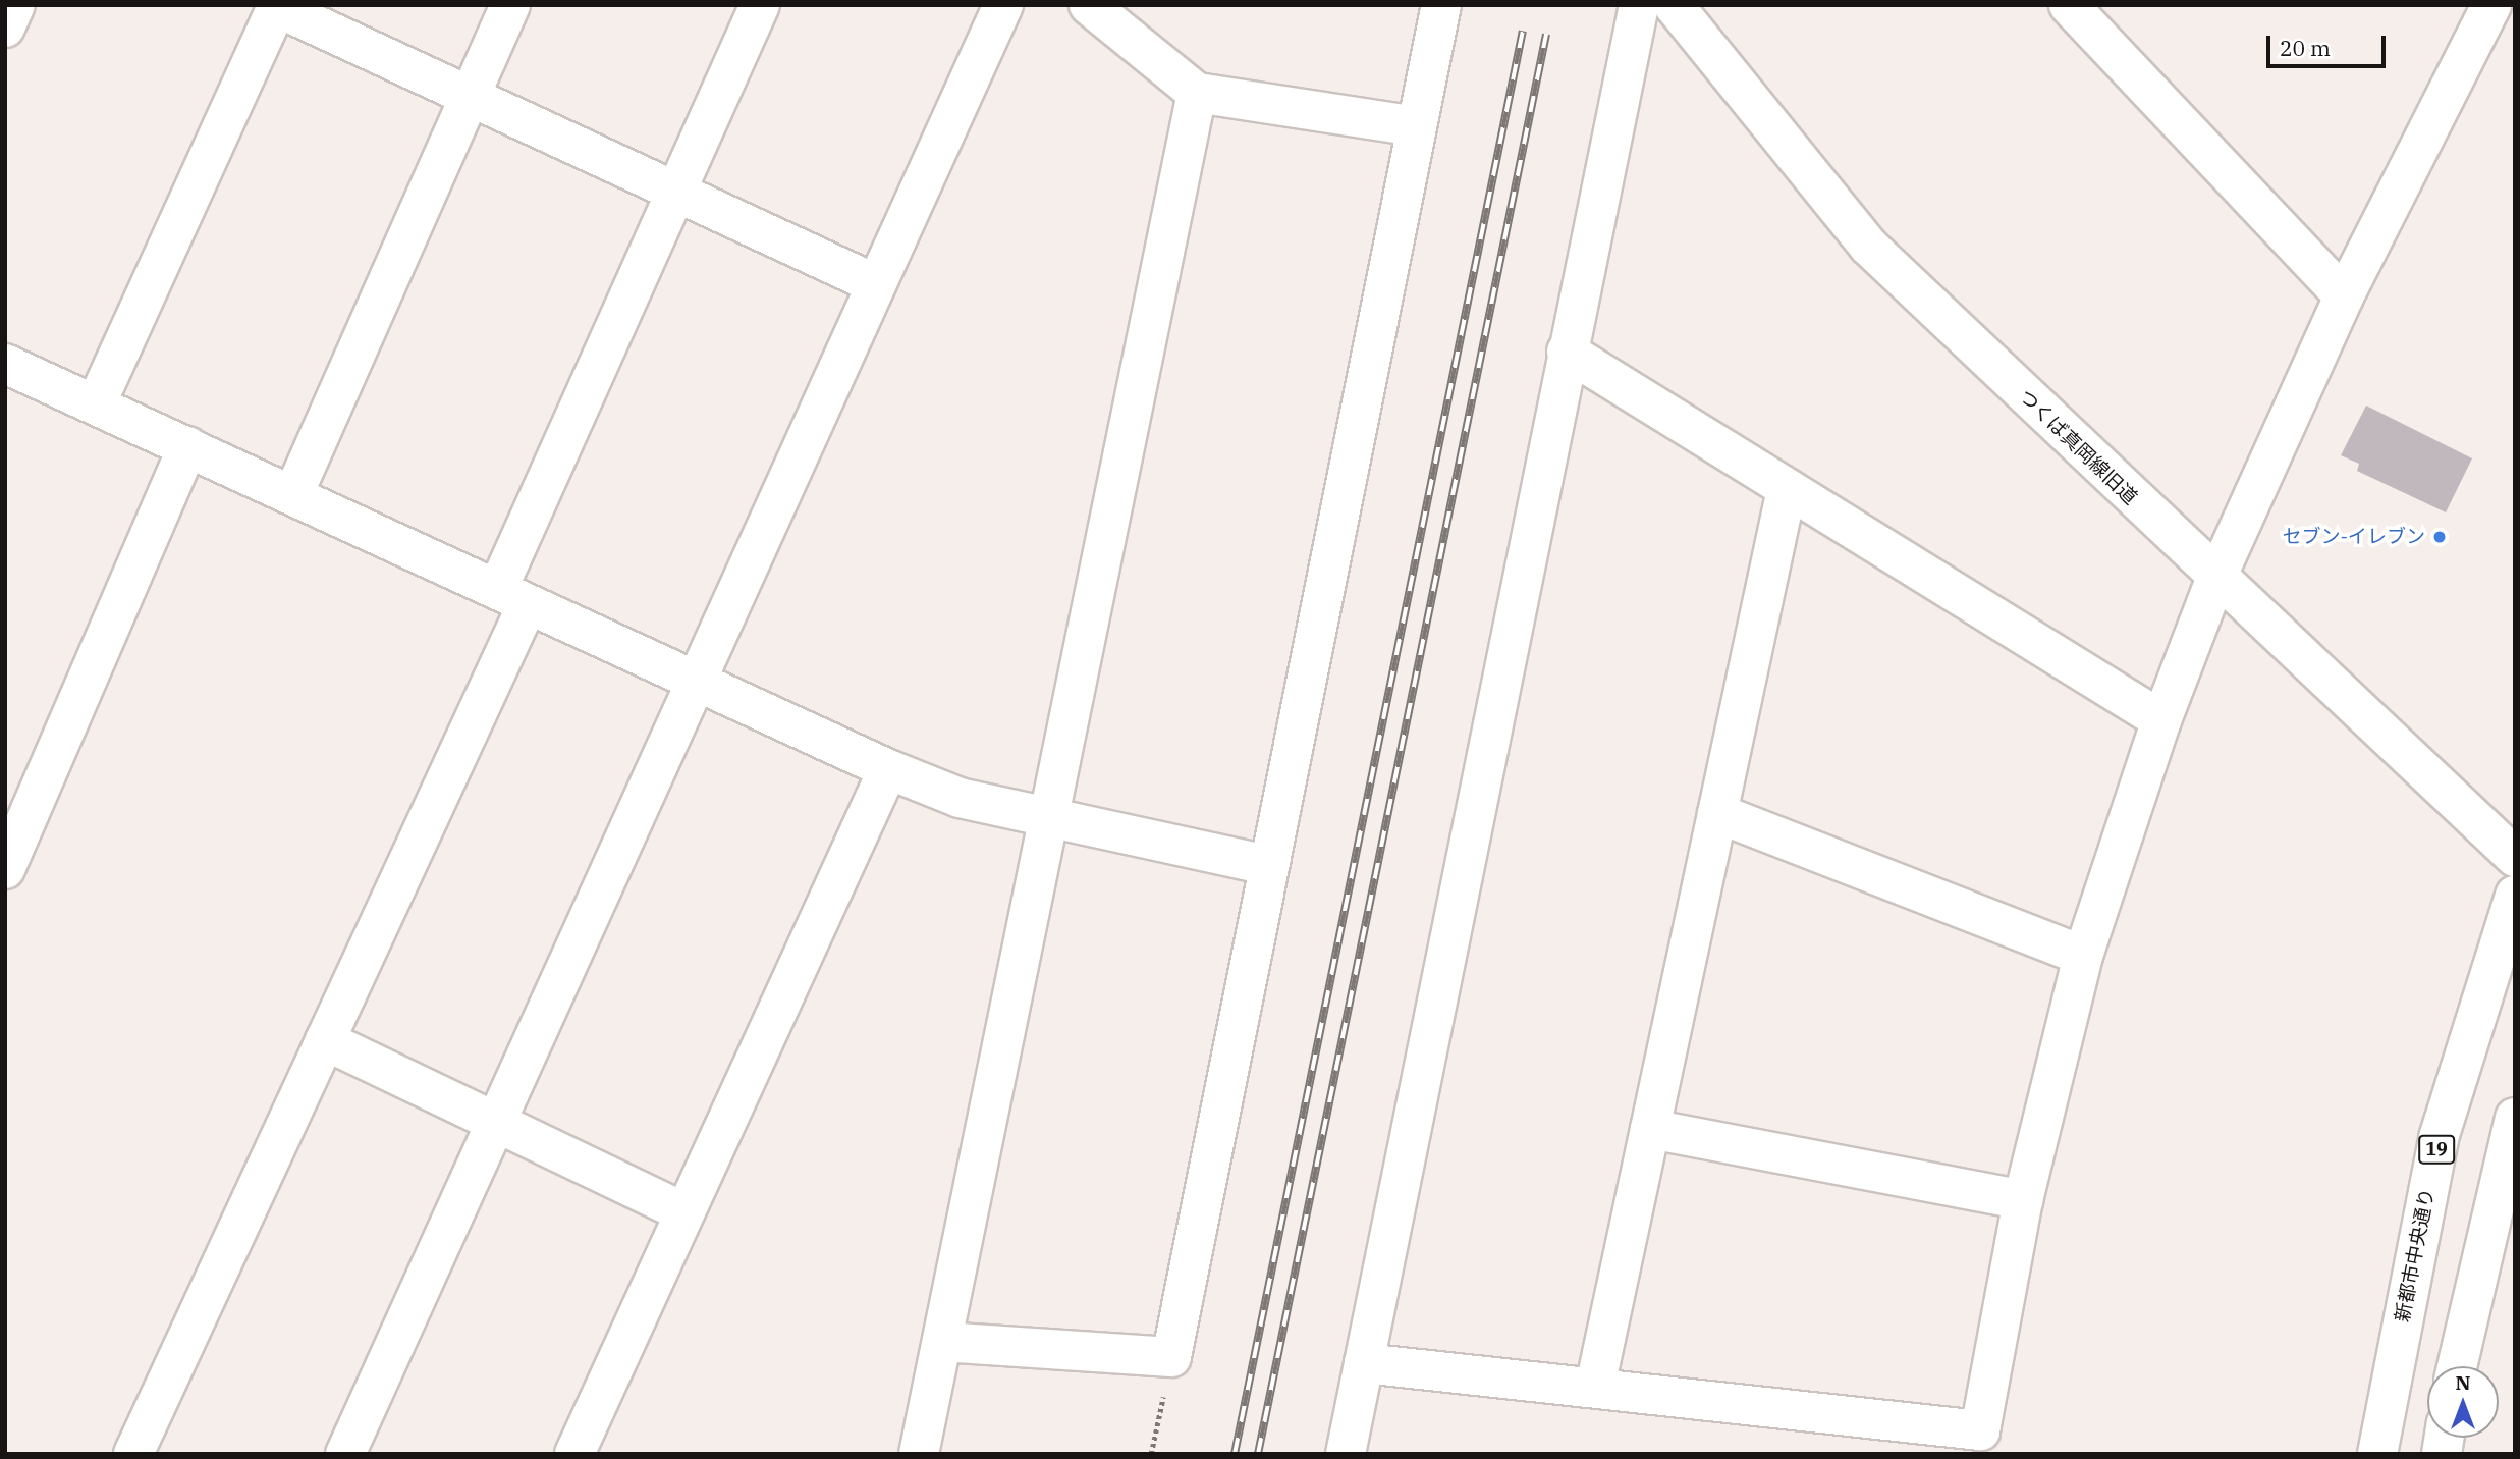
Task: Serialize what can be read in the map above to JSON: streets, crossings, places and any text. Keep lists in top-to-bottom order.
{
  "streets": {
    "street": ["つくば真岡線旧道", "19", "新都市中央通り"]
  },
  "places": ["セブン-イレブン"],
  "scale_bar": "20 m",
  "north": "top"
}
